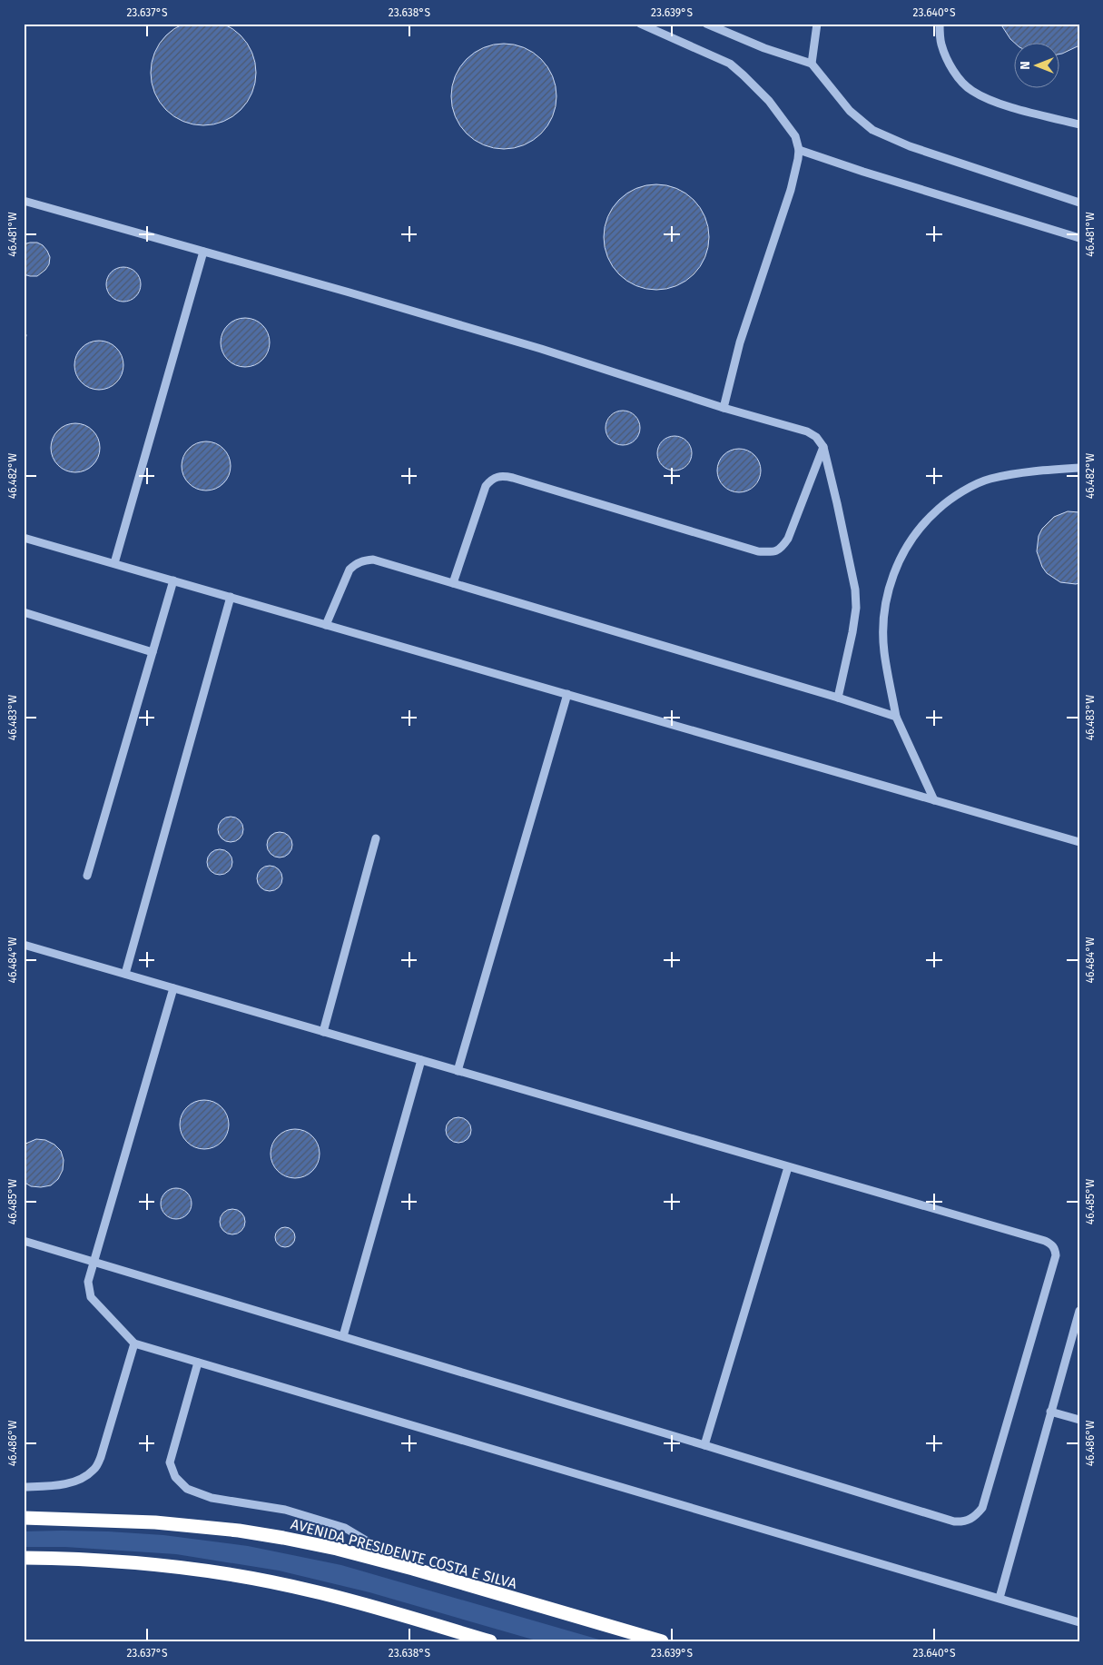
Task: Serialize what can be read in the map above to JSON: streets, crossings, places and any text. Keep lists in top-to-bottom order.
{
  "streets": {
    "highway": ["AVENIDA PRESIDENTE COSTA E SILVA"]
  },
  "north": "left",
  "coordinates": [
    "23.637°S",
    "23.638°S",
    "23.639°S",
    "23.640°S",
    "46.481°W",
    "46.482°W",
    "46.483°W",
    "46.484°W",
    "46.485°W",
    "46.486°W"
  ]
}
